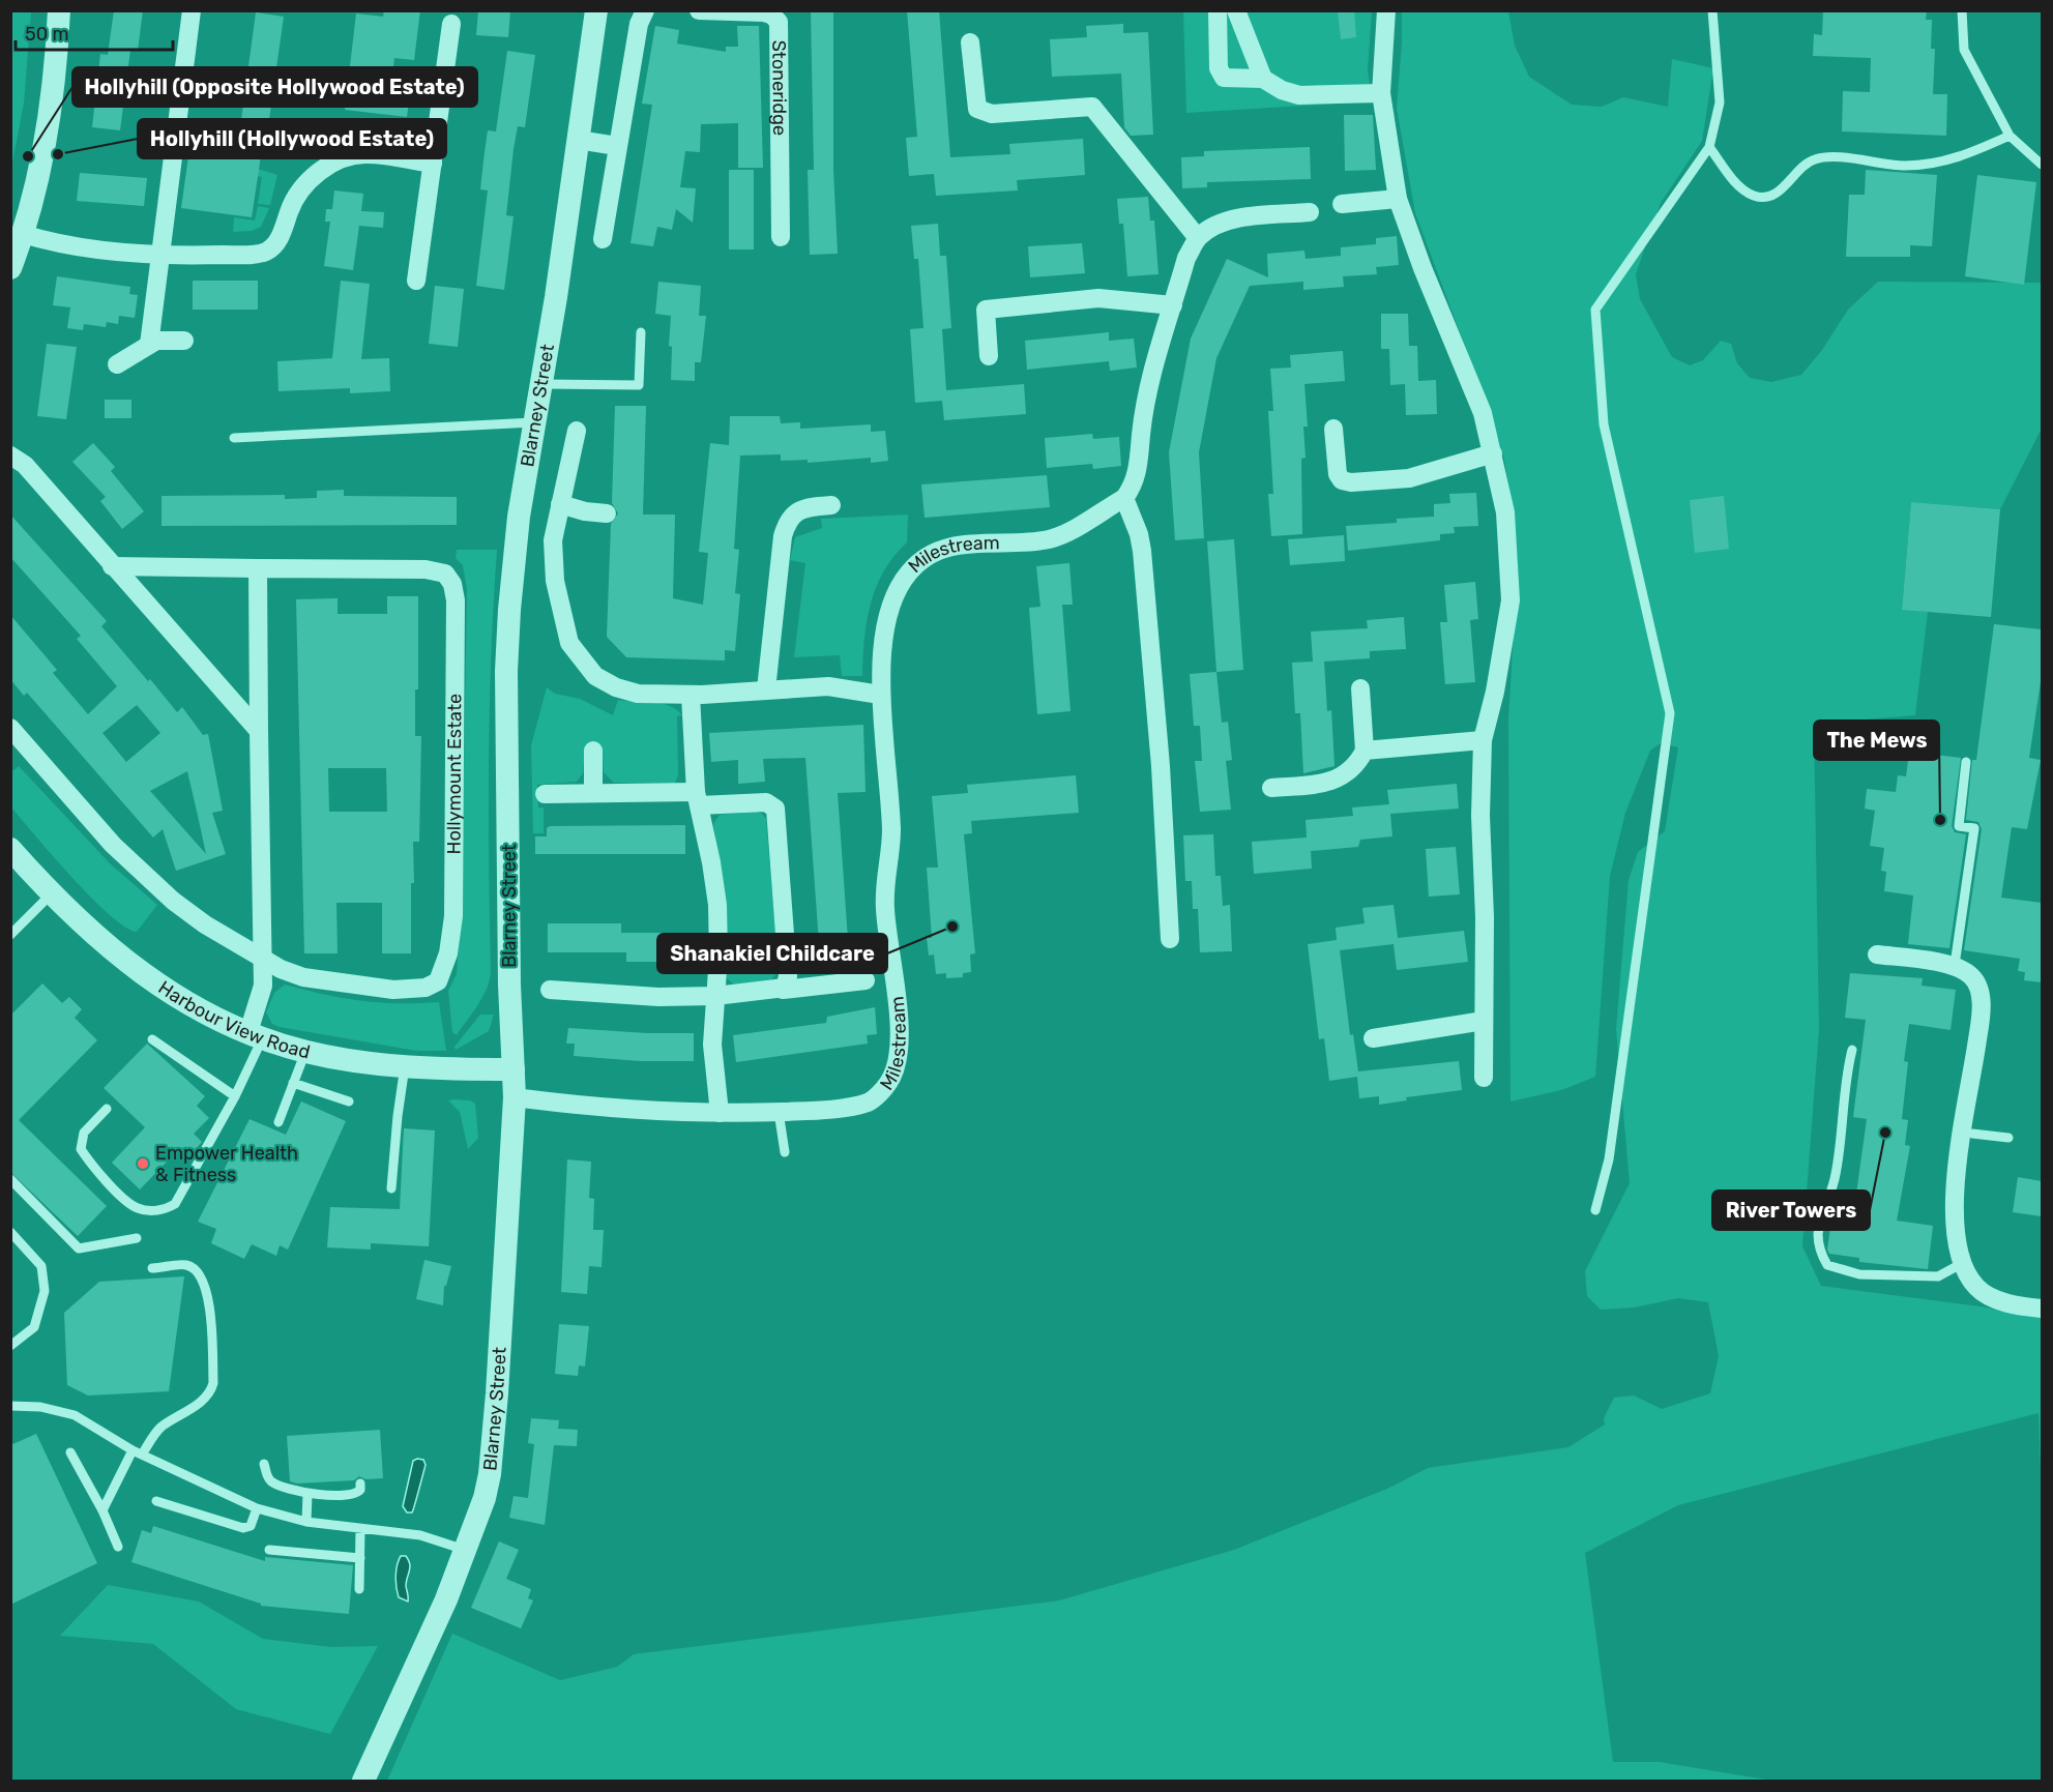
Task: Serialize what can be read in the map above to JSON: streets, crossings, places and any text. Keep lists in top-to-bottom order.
{
  "streets": {
    "street": [
      "Stoneridge",
      "Blarney Street",
      "Milestream",
      "Hollymount Estate",
      "Harbour View Road"
    ]
  },
  "crossings": [
    ["Blarney Street", "Milestream"],
    ["Blarney Street", "Harbour View Road"]
  ],
  "places": [
    "Hollyhill (Hollywood Estate)",
    "Hollyhill (Opposite Hollywood Estate)",
    "The Mews",
    "Shanakiel Childcare",
    "River Towers",
    "Empower Health & Fitness"
  ],
  "scale_bar": "50 m"
}
